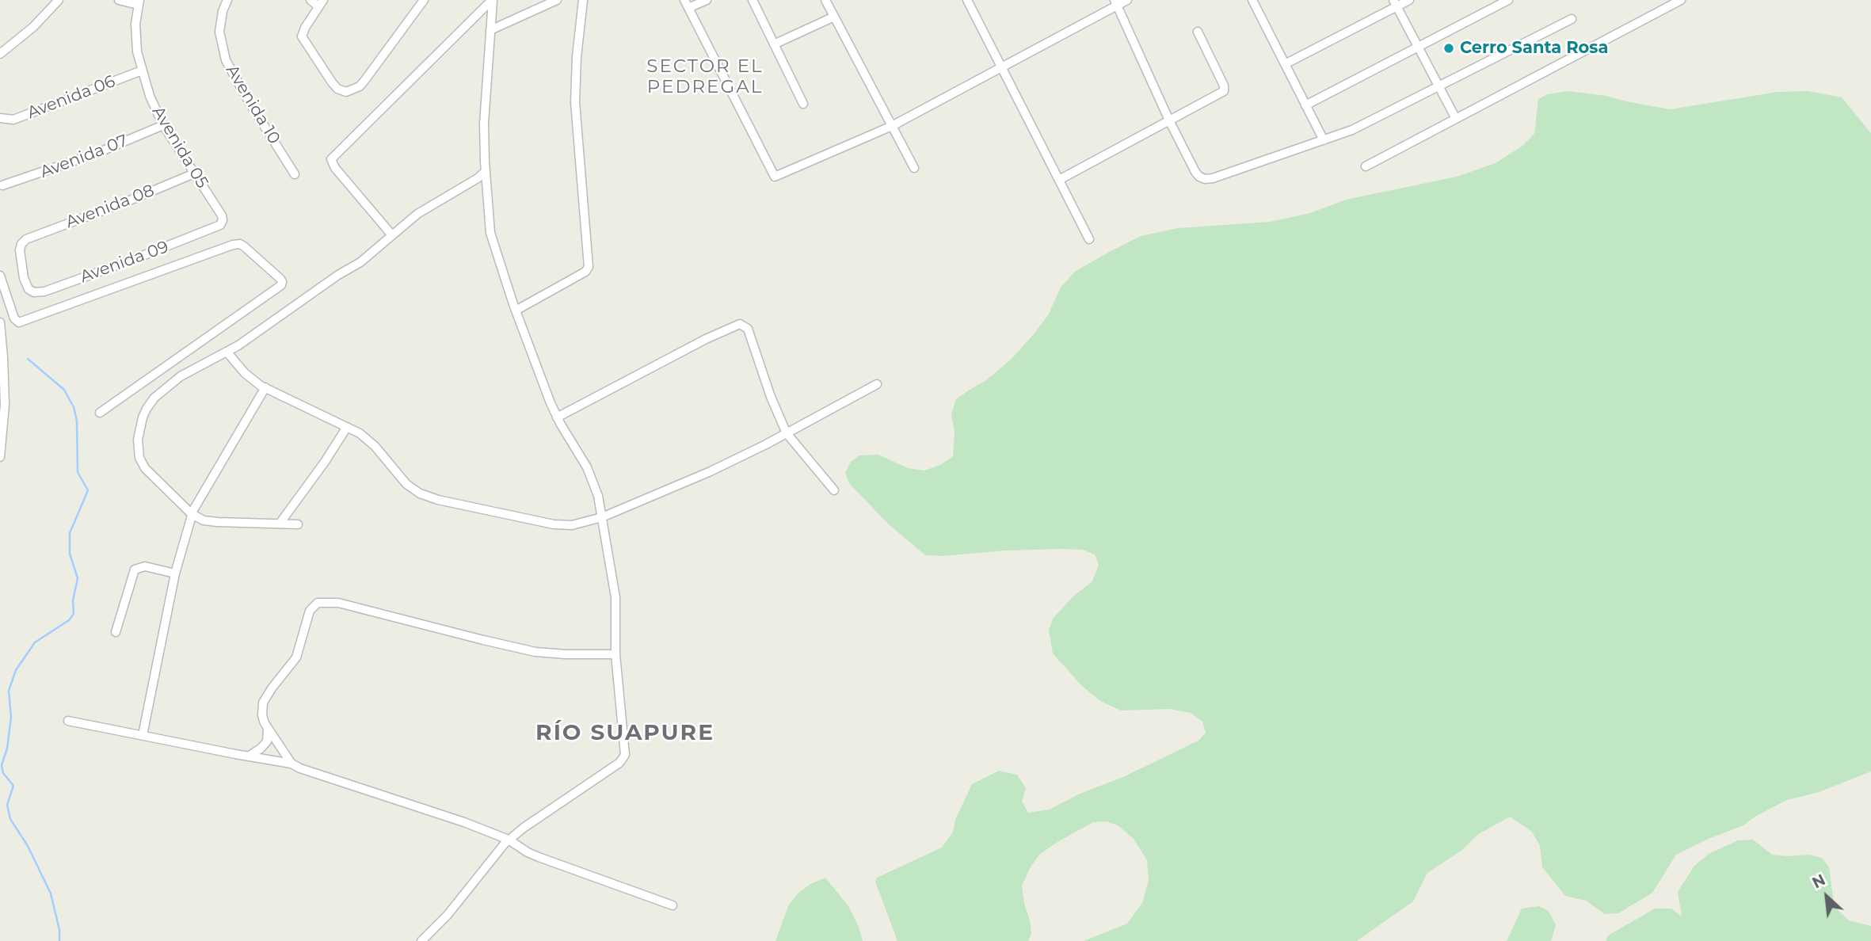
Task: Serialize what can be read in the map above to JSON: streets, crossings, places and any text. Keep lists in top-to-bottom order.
{
  "streets": {
    "street": [
      "Avenida 06",
      "Avenida 10",
      "Avenida 05",
      "Avenida 07",
      "Avenida 08",
      "Avenida 09"
    ]
  },
  "crossings": [
    ["Avenida 06", "Avenida 05"],
    ["Avenida 05", "Avenida 07"],
    ["Avenida 05", "Avenida 08"],
    ["Avenida 05", "Avenida 09"],
    ["Avenida 08", "Avenida 09"]
  ],
  "districts": ["SECTOR EL PEDREGAL", "RÍO SUAPURE"],
  "places": ["Cerro Santa Rosa"],
  "north": "top left"
}
